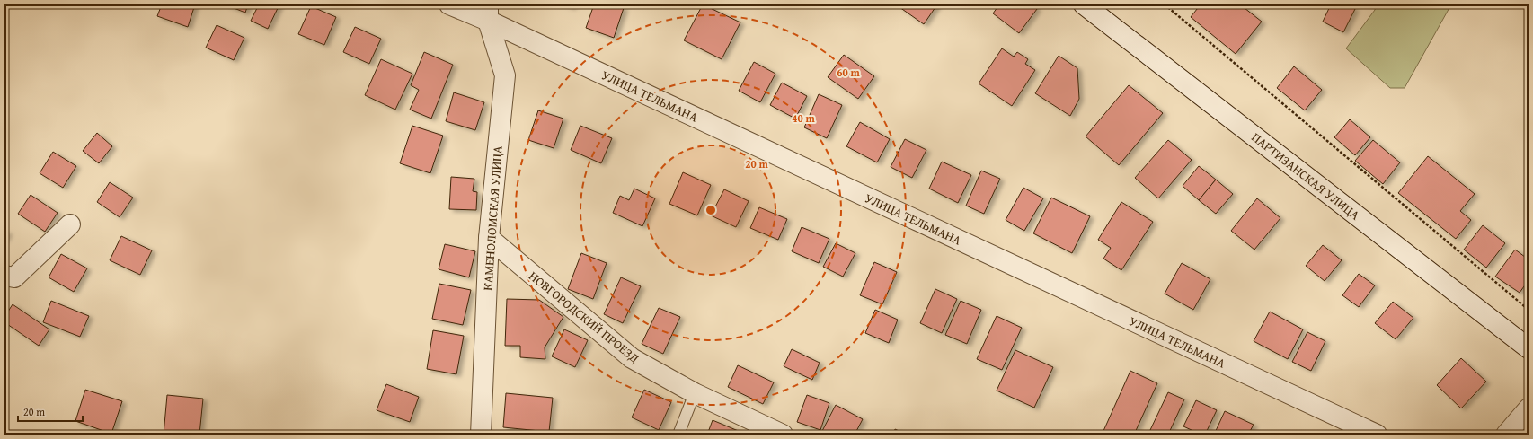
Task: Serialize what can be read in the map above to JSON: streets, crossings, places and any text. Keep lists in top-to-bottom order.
{
  "streets": {
    "street": [
      "УЛИЦА ТЕЛЬМАНА",
      "ПАРТИЗАНСКАЯ УЛИЦА",
      "КАМЕНОЛОМСКАЯ УЛИЦА",
      "НОВГОРОДСКИЙ ПРОЕЗД"
    ]
  },
  "crossings": [
    ["УЛИЦА ТЕЛЬМАНА", "КАМЕНОЛОМСКАЯ УЛИЦА"],
    ["КАМЕНОЛОМСКАЯ УЛИЦА", "НОВГОРОДСКИЙ ПРОЕЗД"]
  ],
  "scale_bar": "20 m",
  "rings": ["60 m", "40 m", "20 m"]
}
